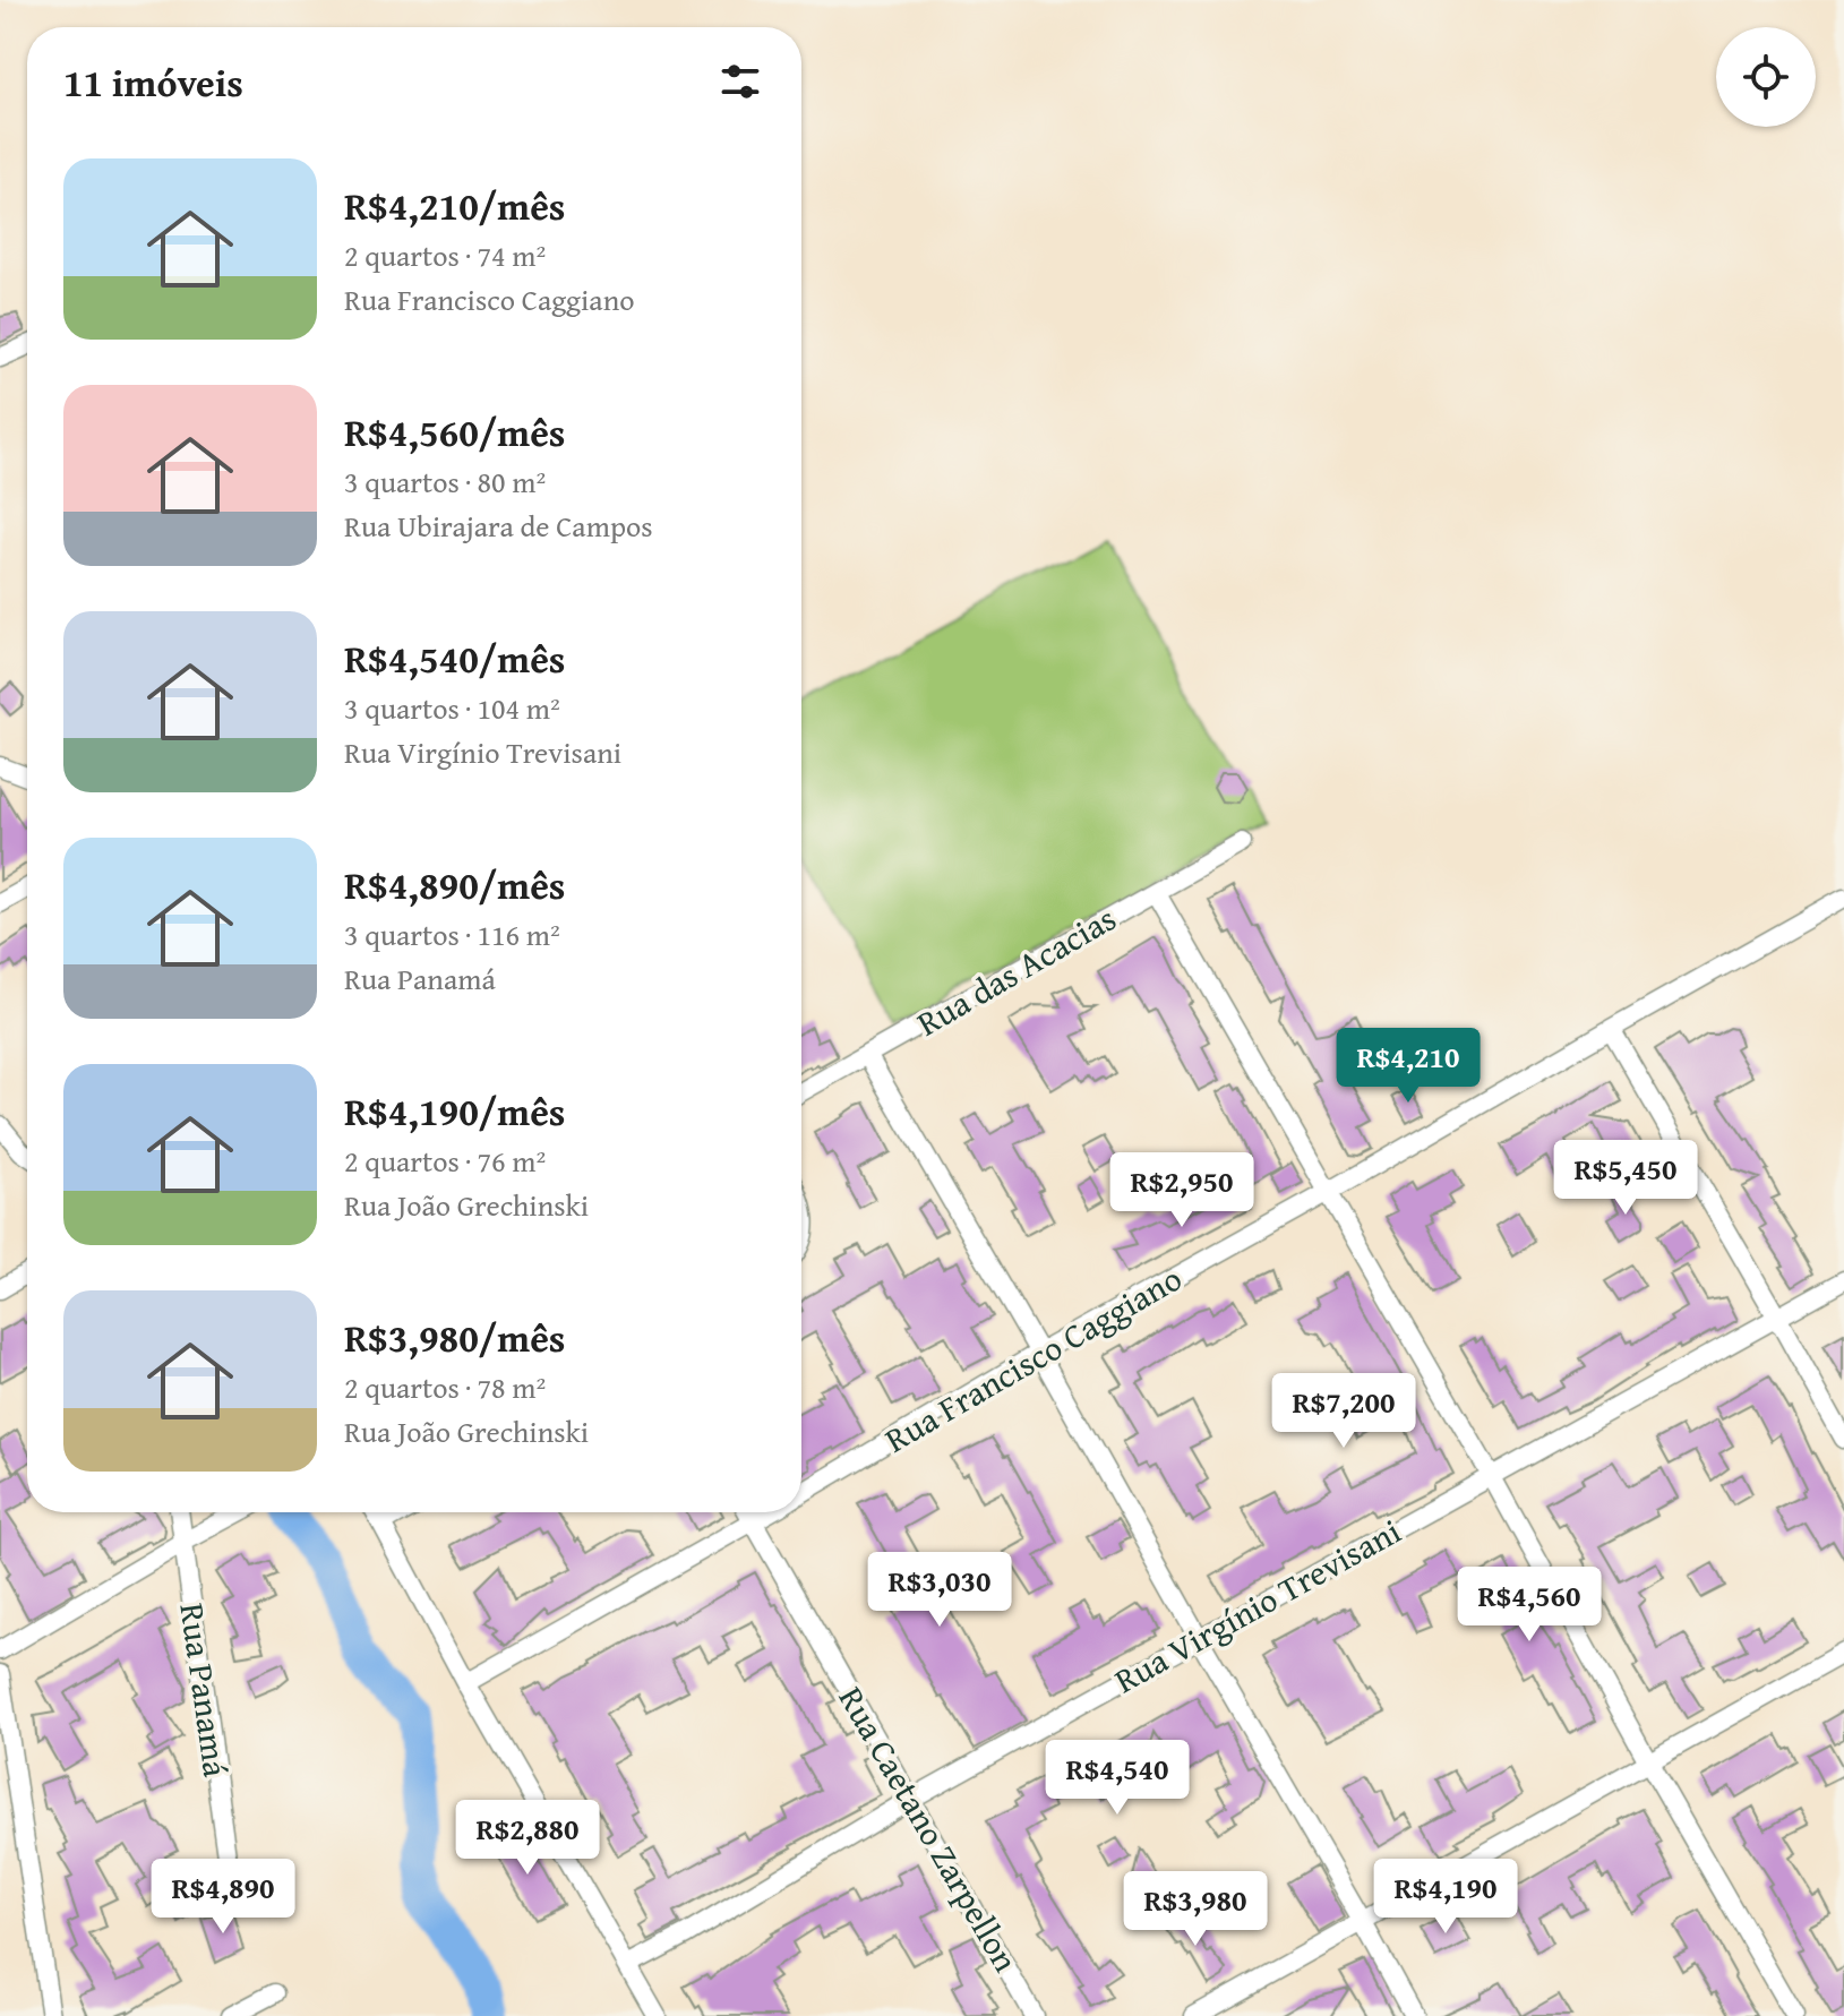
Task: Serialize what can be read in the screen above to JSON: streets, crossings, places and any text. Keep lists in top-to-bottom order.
{
  "streets": {
    "street": [
      "Rua das Acacias",
      "Rua Francisco Caggiano",
      "Rua Virgínio Trevisani",
      "Rua Panamá",
      "Rua Caetano Zarpellon"
    ]
  },
  "crossings": [
    ["Rua Francisco Caggiano", "Rua Caetano Zarpellon"],
    ["Rua Virgínio Trevisani", "Rua Caetano Zarpellon"]
  ],
  "page": {
    "heading": "11 imóveis",
    "list": [
      {
        "name": "R$4,210/mês",
        "note": "2 quartos · 74 m² · Rua Francisco Caggiano"
      },
      {
        "name": "R$4,560/mês",
        "note": "3 quartos · 80 m² · Rua Ubirajara de Campos"
      },
      {
        "name": "R$4,540/mês",
        "note": "3 quartos · 104 m² · Rua Virgínio Trevisani"
      },
      {
        "name": "R$4,890/mês",
        "note": "3 quartos · 116 m² · Rua Panamá"
      },
      {
        "name": "R$4,190/mês",
        "note": "2 quartos · 76 m² · Rua João Grechinski"
      },
      {
        "name": "R$3,980/mês",
        "note": "2 quartos · 78 m² · Rua João Grechinski"
      }
    ],
    "price": [
      "R$4,210",
      "R$5,450",
      "R$2,950",
      "R$7,200",
      "R$3,030",
      "R$4,560",
      "R$4,540",
      "R$2,880",
      "R$4,890",
      "R$4,190",
      "R$3,980"
    ]
  }
}
